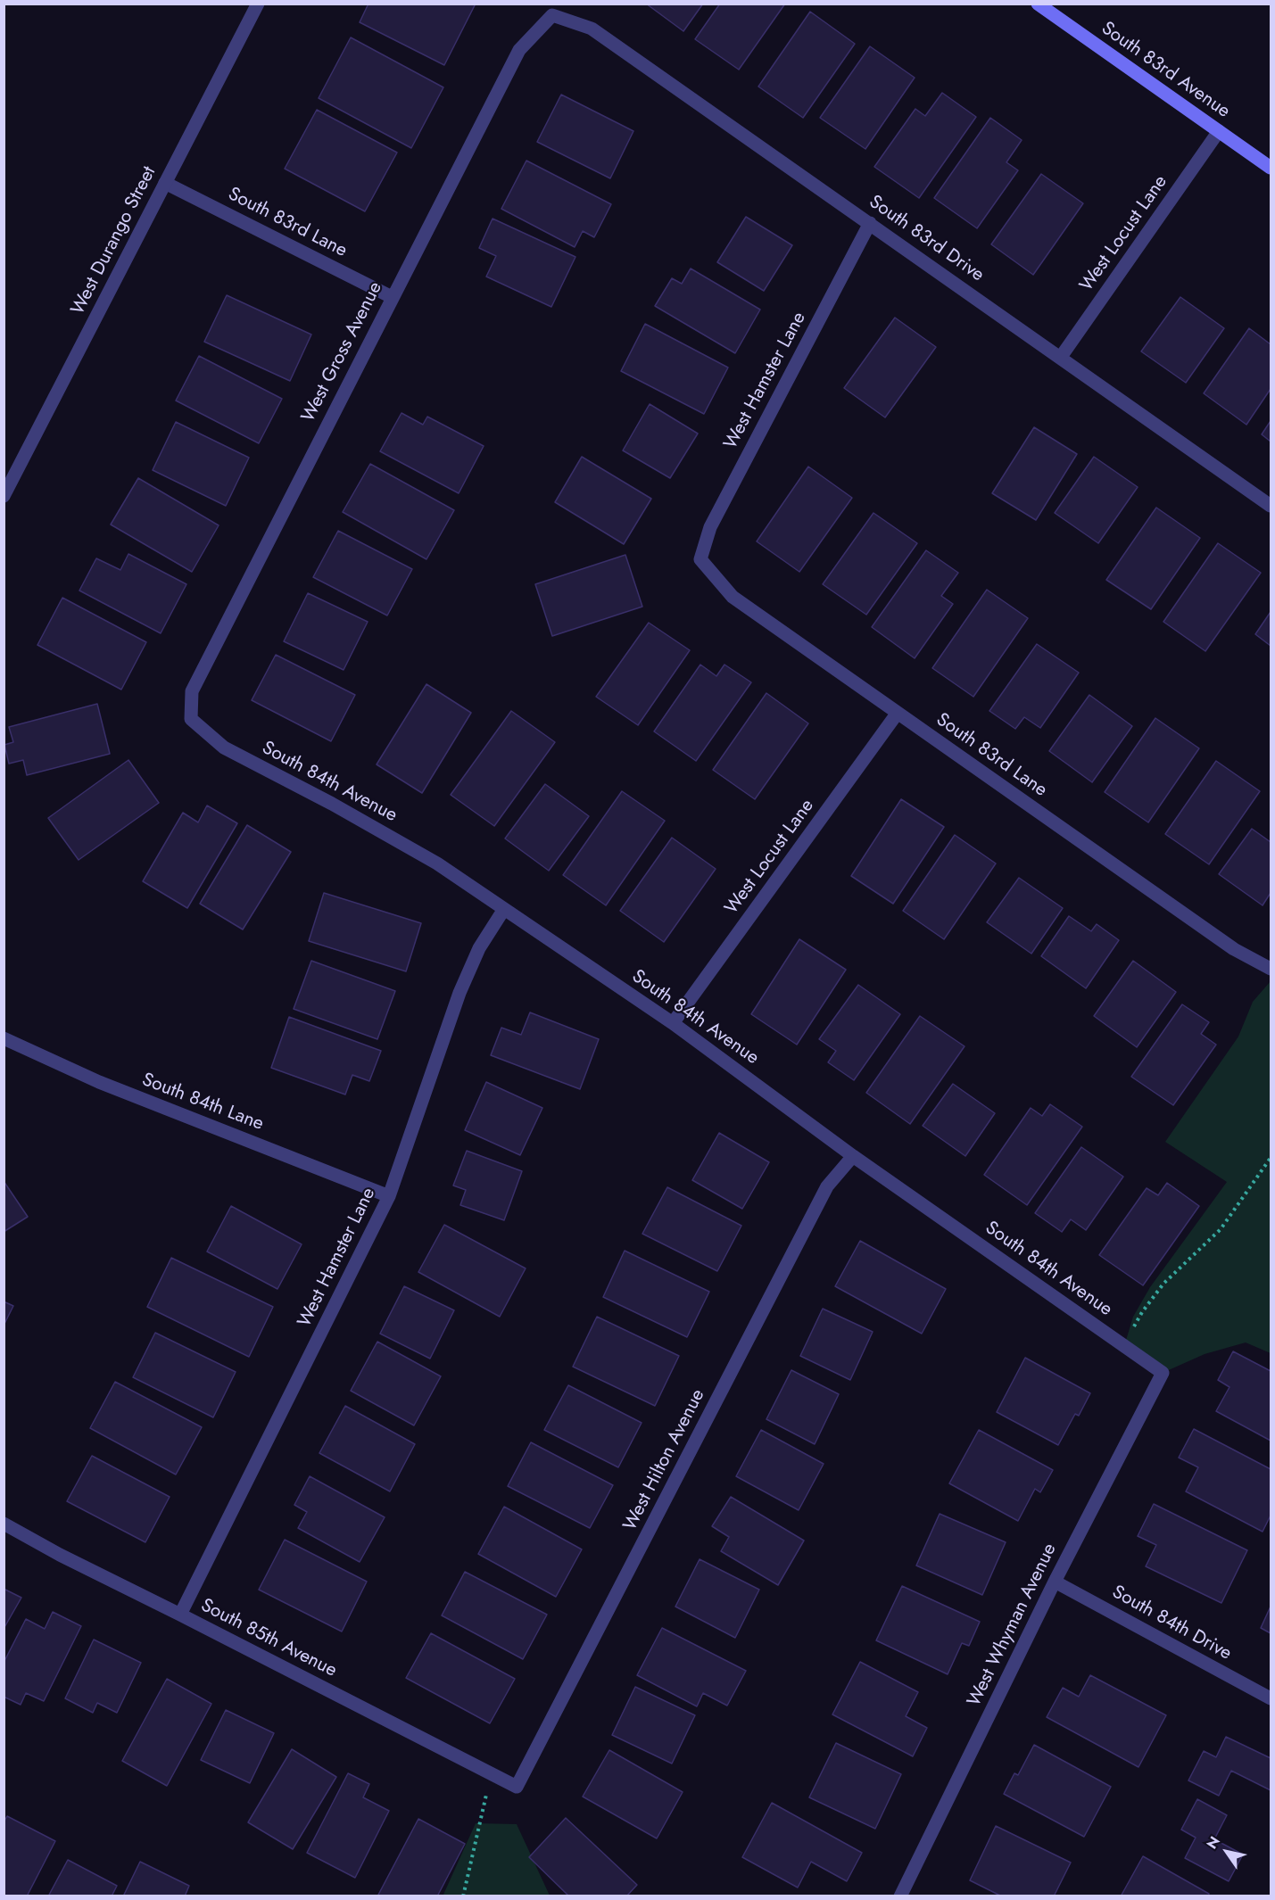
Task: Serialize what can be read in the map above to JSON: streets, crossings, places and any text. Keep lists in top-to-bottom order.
{
  "streets": {
    "main road": ["South 83rd Avenue"],
    "street": [
      "South 83rd Lane",
      "West Locust Lane",
      "South 83rd Drive",
      "West Durango Street",
      "West Gross Avenue",
      "West Hamster Lane",
      "South 84th Avenue",
      "South 84th Lane",
      "West Hilton Avenue",
      "South 84th Drive",
      "West Whyman Avenue",
      "South 85th Avenue"
    ]
  },
  "crossings": [
    ["South 83rd Avenue", "West Locust Lane"],
    ["South 83rd Lane", "West Locust Lane"],
    ["South 83rd Lane", "West Durango Street"],
    ["South 83rd Lane", "West Gross Avenue"],
    ["South 83rd Lane", "West Hamster Lane"],
    ["West Locust Lane", "South 83rd Drive"],
    ["West Locust Lane", "South 84th Avenue"],
    ["South 83rd Drive", "West Gross Avenue"],
    ["South 83rd Drive", "West Hamster Lane"],
    ["West Gross Avenue", "South 84th Avenue"],
    ["West Hamster Lane", "South 84th Avenue"],
    ["West Hamster Lane", "South 84th Lane"],
    ["West Hamster Lane", "South 85th Avenue"],
    ["South 84th Avenue", "West Hilton Avenue"],
    ["South 84th Avenue", "West Whyman Avenue"],
    ["West Hilton Avenue", "South 85th Avenue"],
    ["South 84th Drive", "West Whyman Avenue"]
  ],
  "north": "top left"
}
